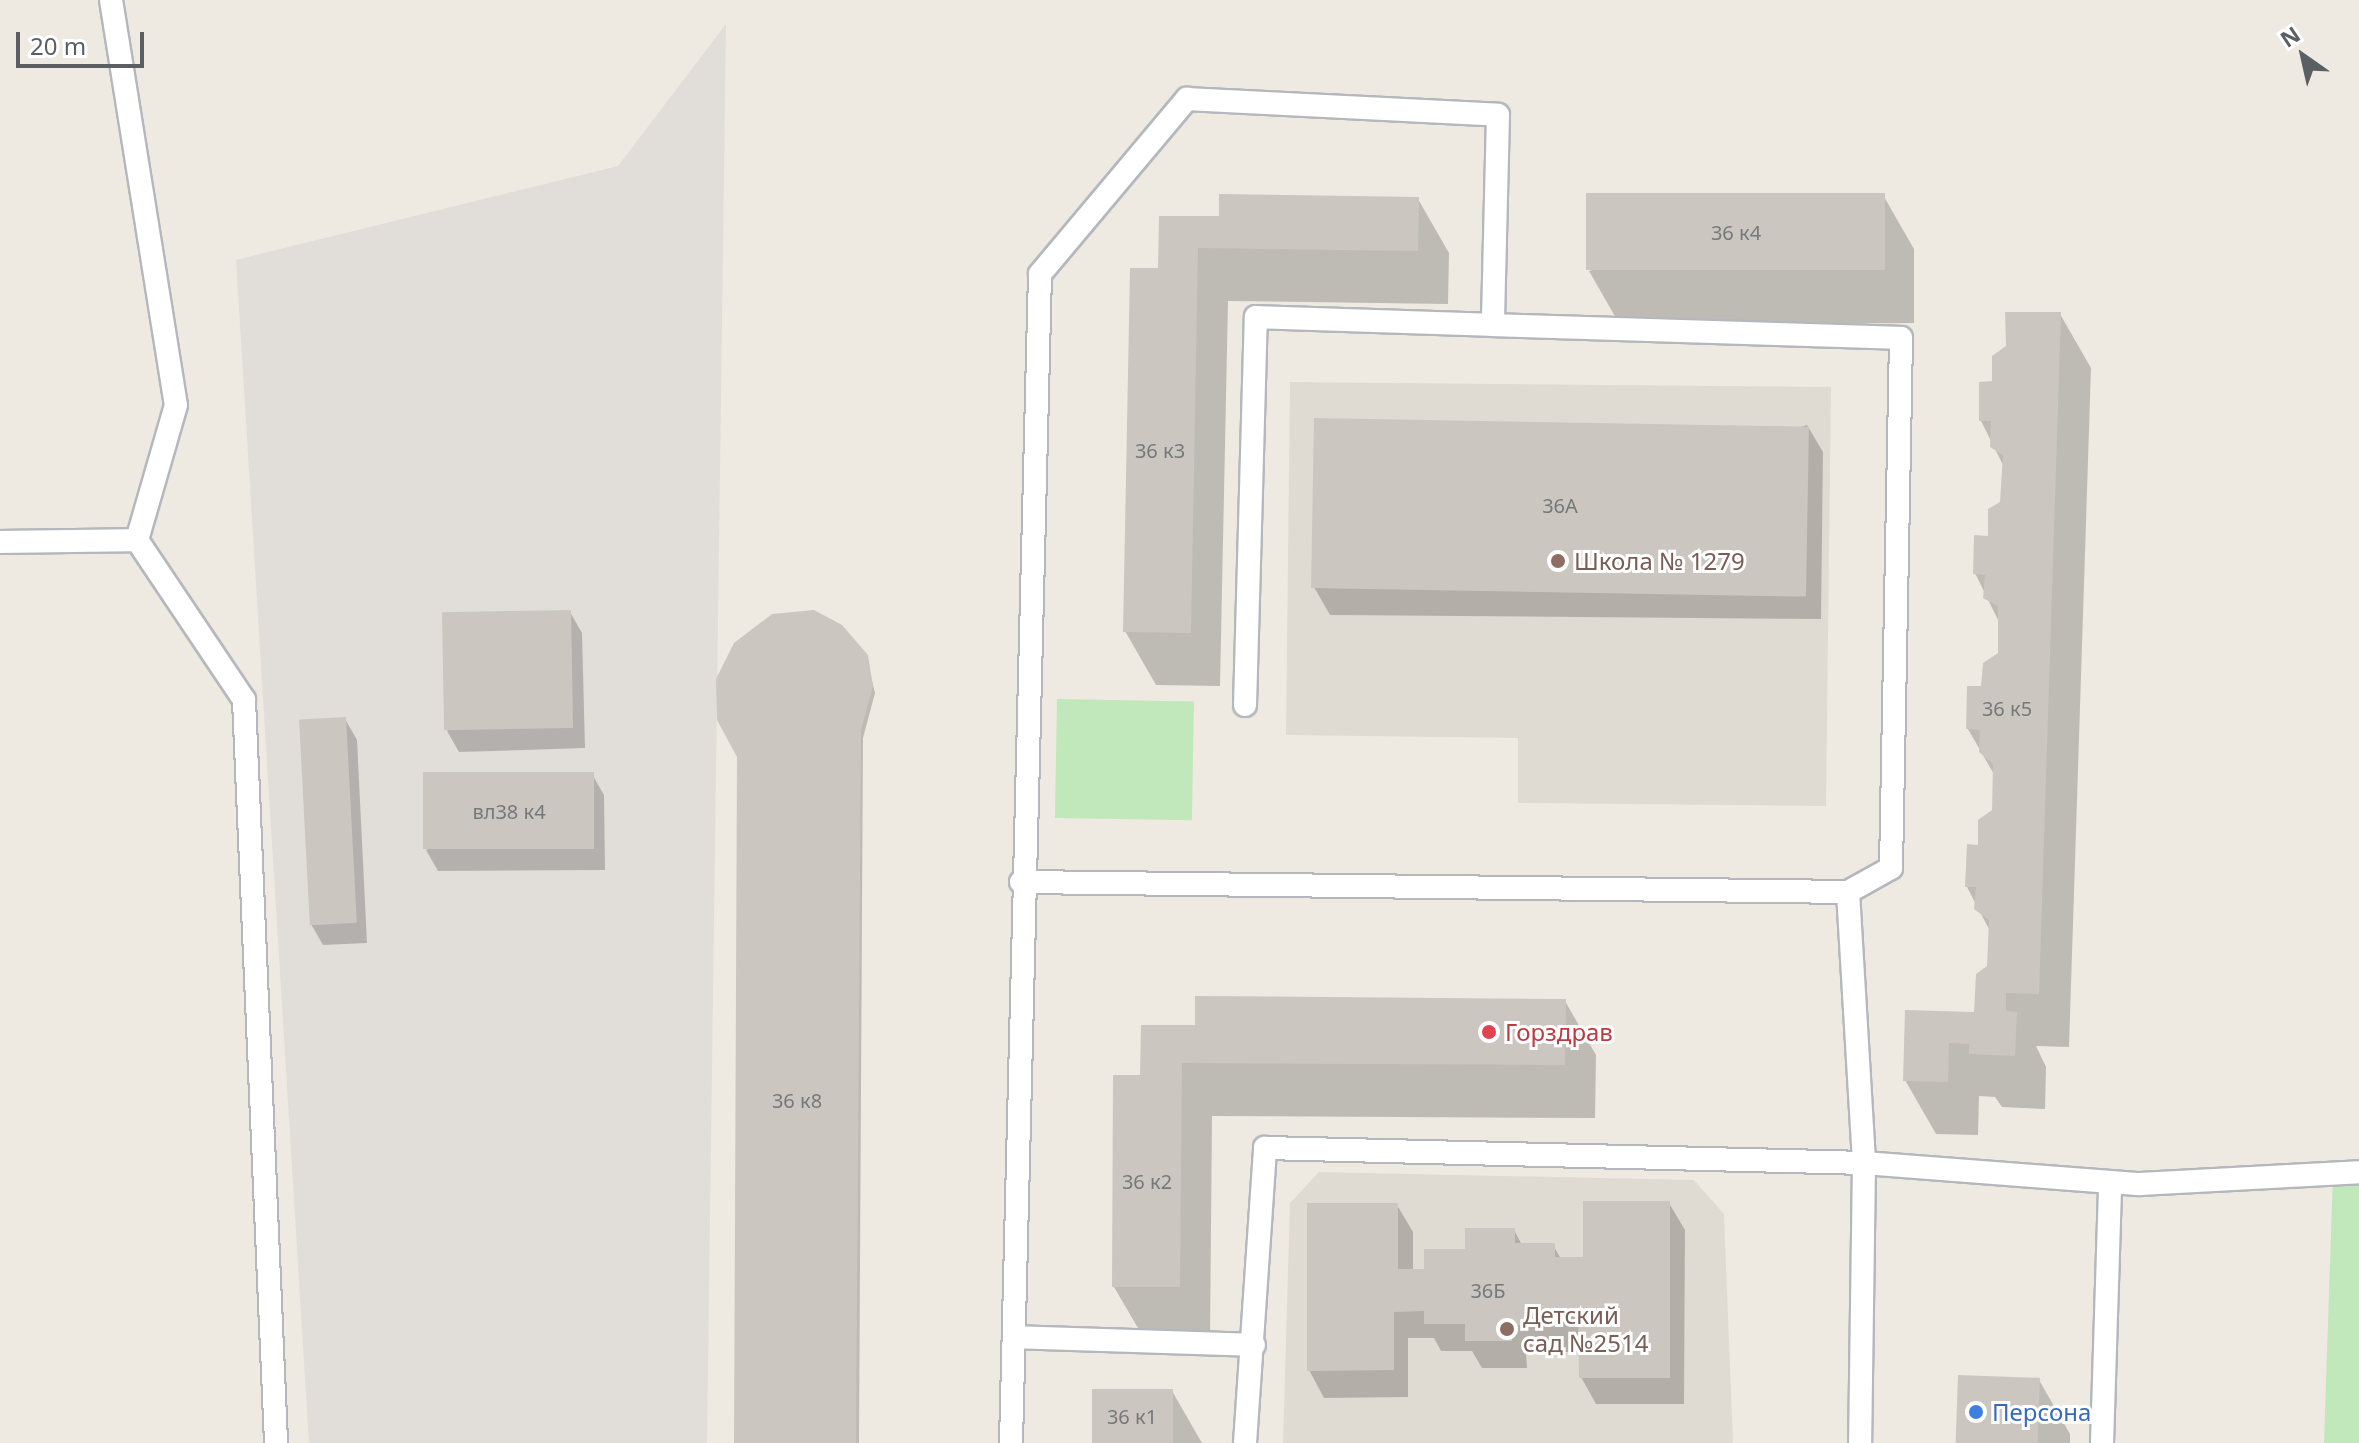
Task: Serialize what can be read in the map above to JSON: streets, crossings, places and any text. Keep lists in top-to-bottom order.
{
  "places": [
    "Школа № 1279",
    "Горздрав",
    "Детский сад №2514",
    "Персона"
  ],
  "house_numbers": [
    "36 к4",
    "36 к3",
    "36А",
    "36 к5",
    "вл38 к4",
    "36 к8",
    "36 к2",
    "36Б",
    "36 к1"
  ],
  "scale_bar": "20 m",
  "north": "top left"
}
